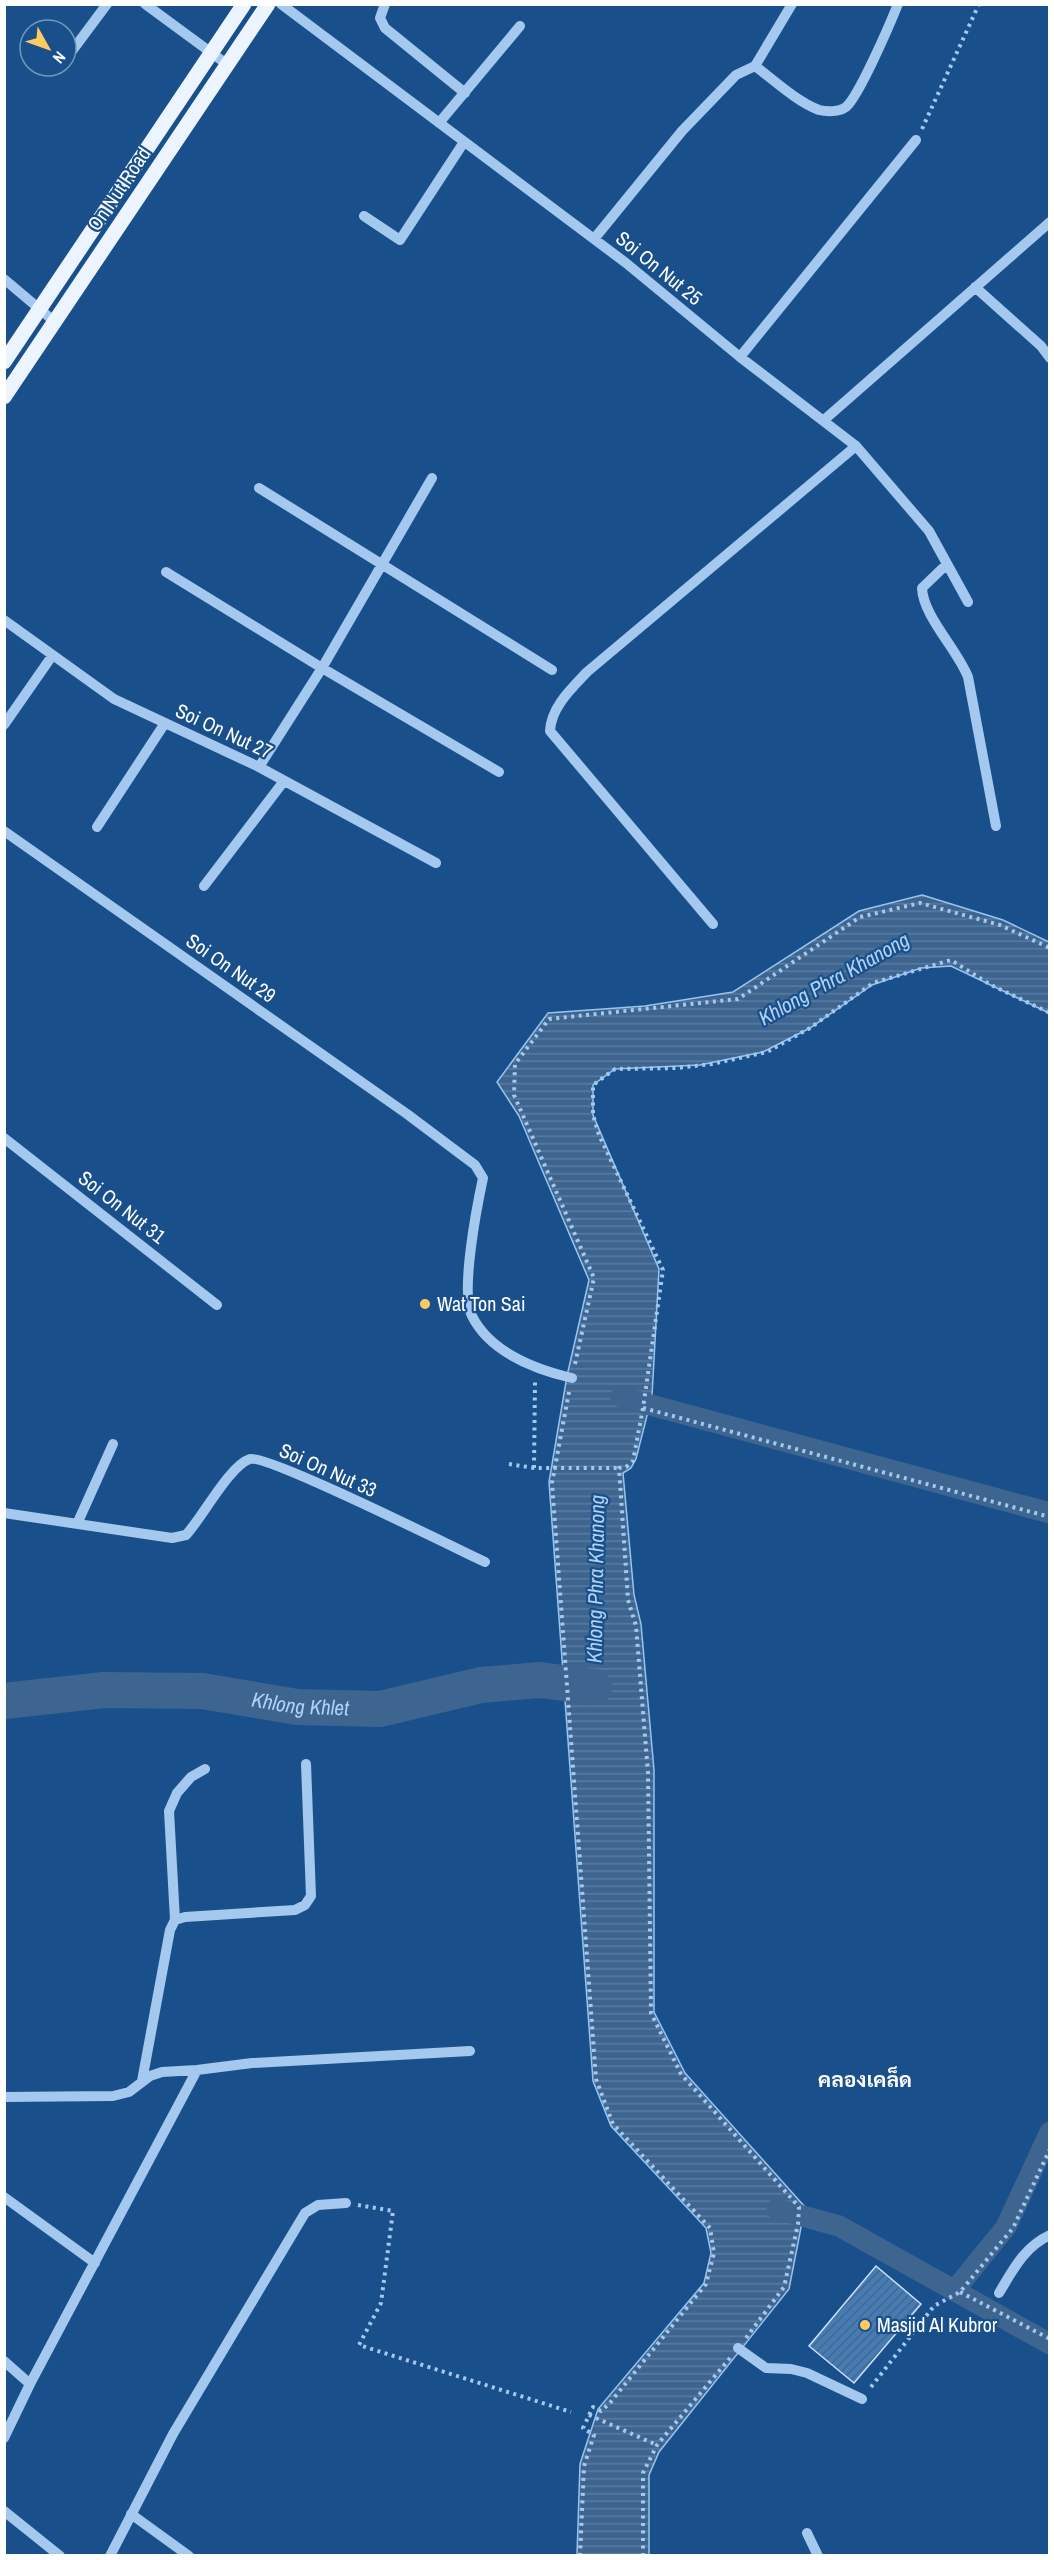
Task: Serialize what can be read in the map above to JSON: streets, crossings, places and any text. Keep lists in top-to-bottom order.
{
  "streets": {
    "main road": ["On Nut Road"],
    "street": [
      "Soi On Nut 25",
      "Soi On Nut 27",
      "Soi On Nut 29",
      "Soi On Nut 31",
      "Soi On Nut 33"
    ]
  },
  "districts": ["คลองเคล็ด"],
  "water": ["Khlong Phra Khanong", "Khlong Khlet"],
  "places": ["Wat Ton Sai", "Masjid Al Kubror"],
  "north": "bottom right"
}
